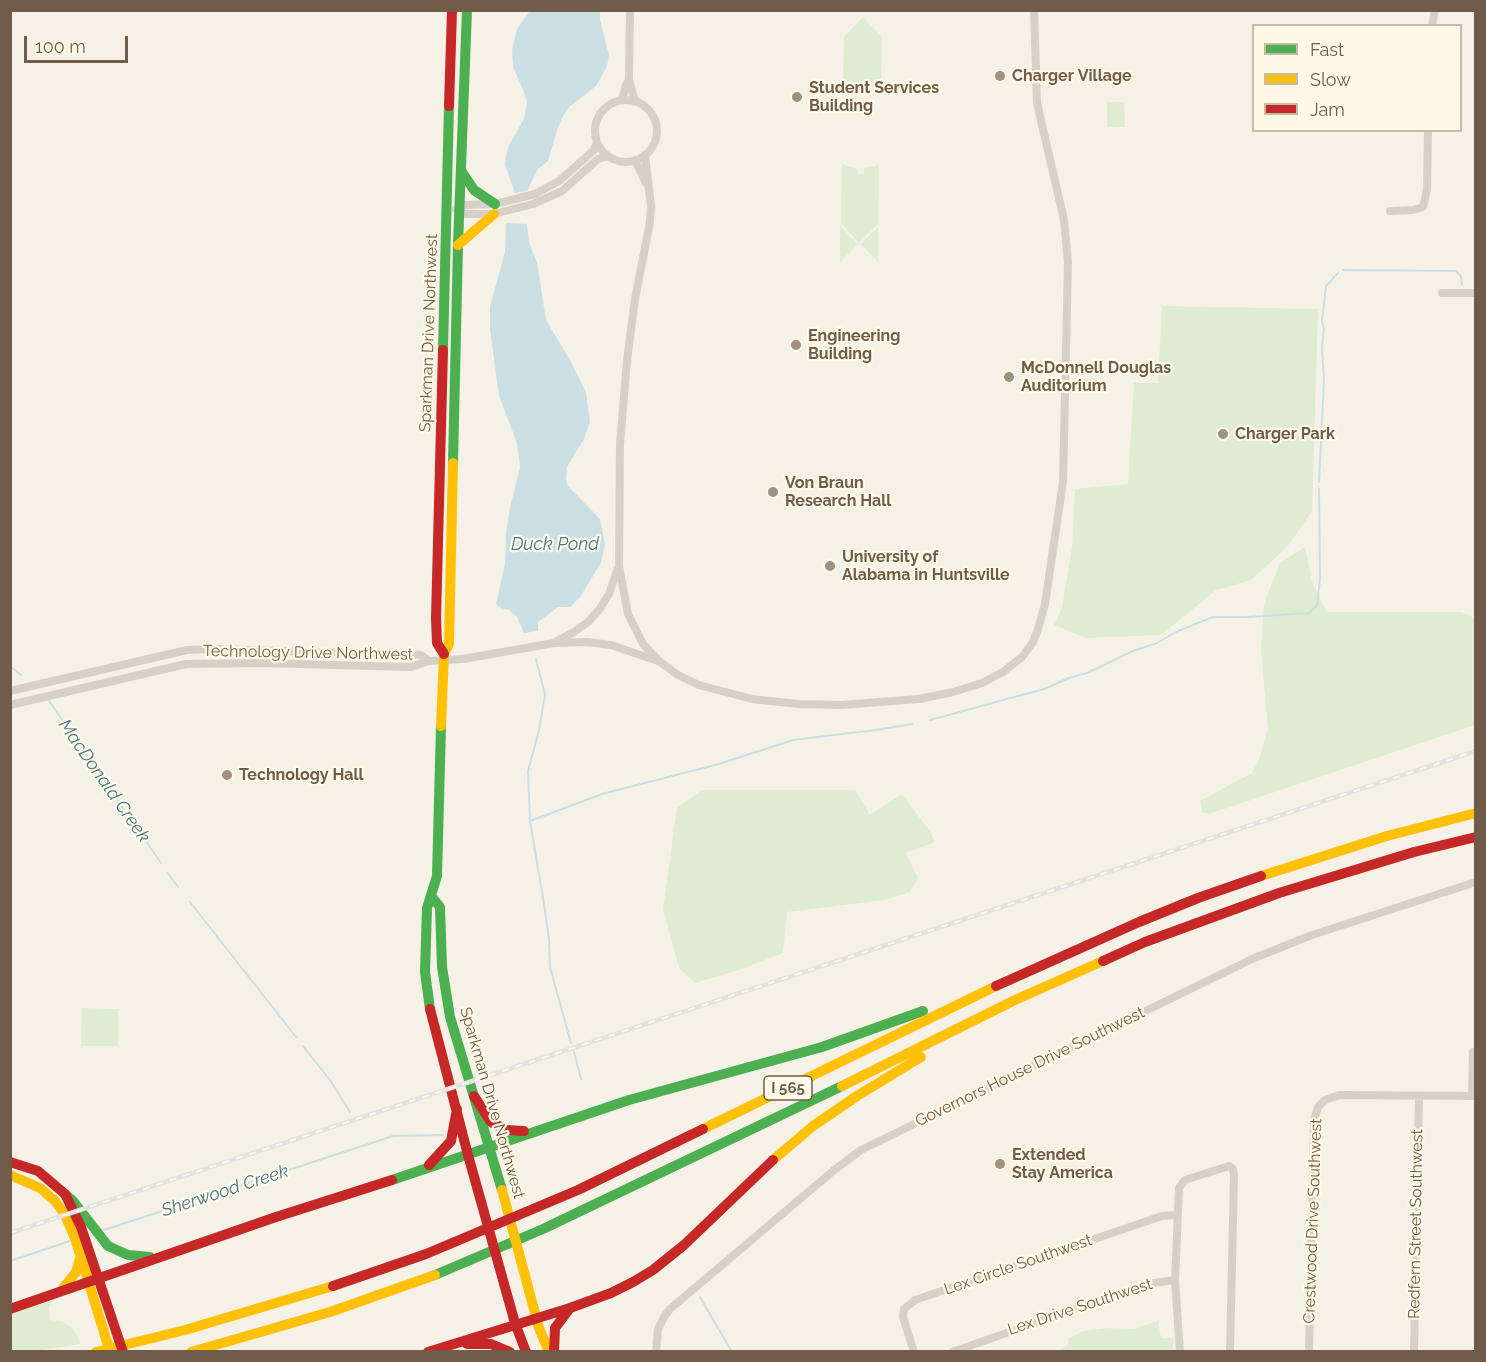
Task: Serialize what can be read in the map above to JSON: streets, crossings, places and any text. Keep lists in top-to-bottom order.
{
  "streets": {
    "main road": ["Sparkman Drive Northwest", "I 565"],
    "street": [
      "Technology Drive Northwest",
      "Governors House Drive Southwest",
      "Crestwood Drive Southwest",
      "Redfern Street Southwest",
      "Lex Circle Southwest",
      "Lex Drive Southwest"
    ]
  },
  "crossings": [
    ["Sparkman Drive Northwest", "Technology Drive Northwest"],
    ["Crestwood Drive Southwest", "Redfern Street Southwest"]
  ],
  "water": ["Duck Pond", "MacDonald Creek", "Sherwood Creek"],
  "places": [
    "Charger Village",
    "Student Services Building",
    "Engineering Building",
    "McDonnell Douglas Auditorium",
    "Charger Park",
    "Von Braun Research Hall",
    "University of Alabama in Huntsville",
    "Technology Hall",
    "Extended Stay America"
  ],
  "legend": ["Fast", "Slow", "Jam"],
  "scale_bar": "100 m"
}
